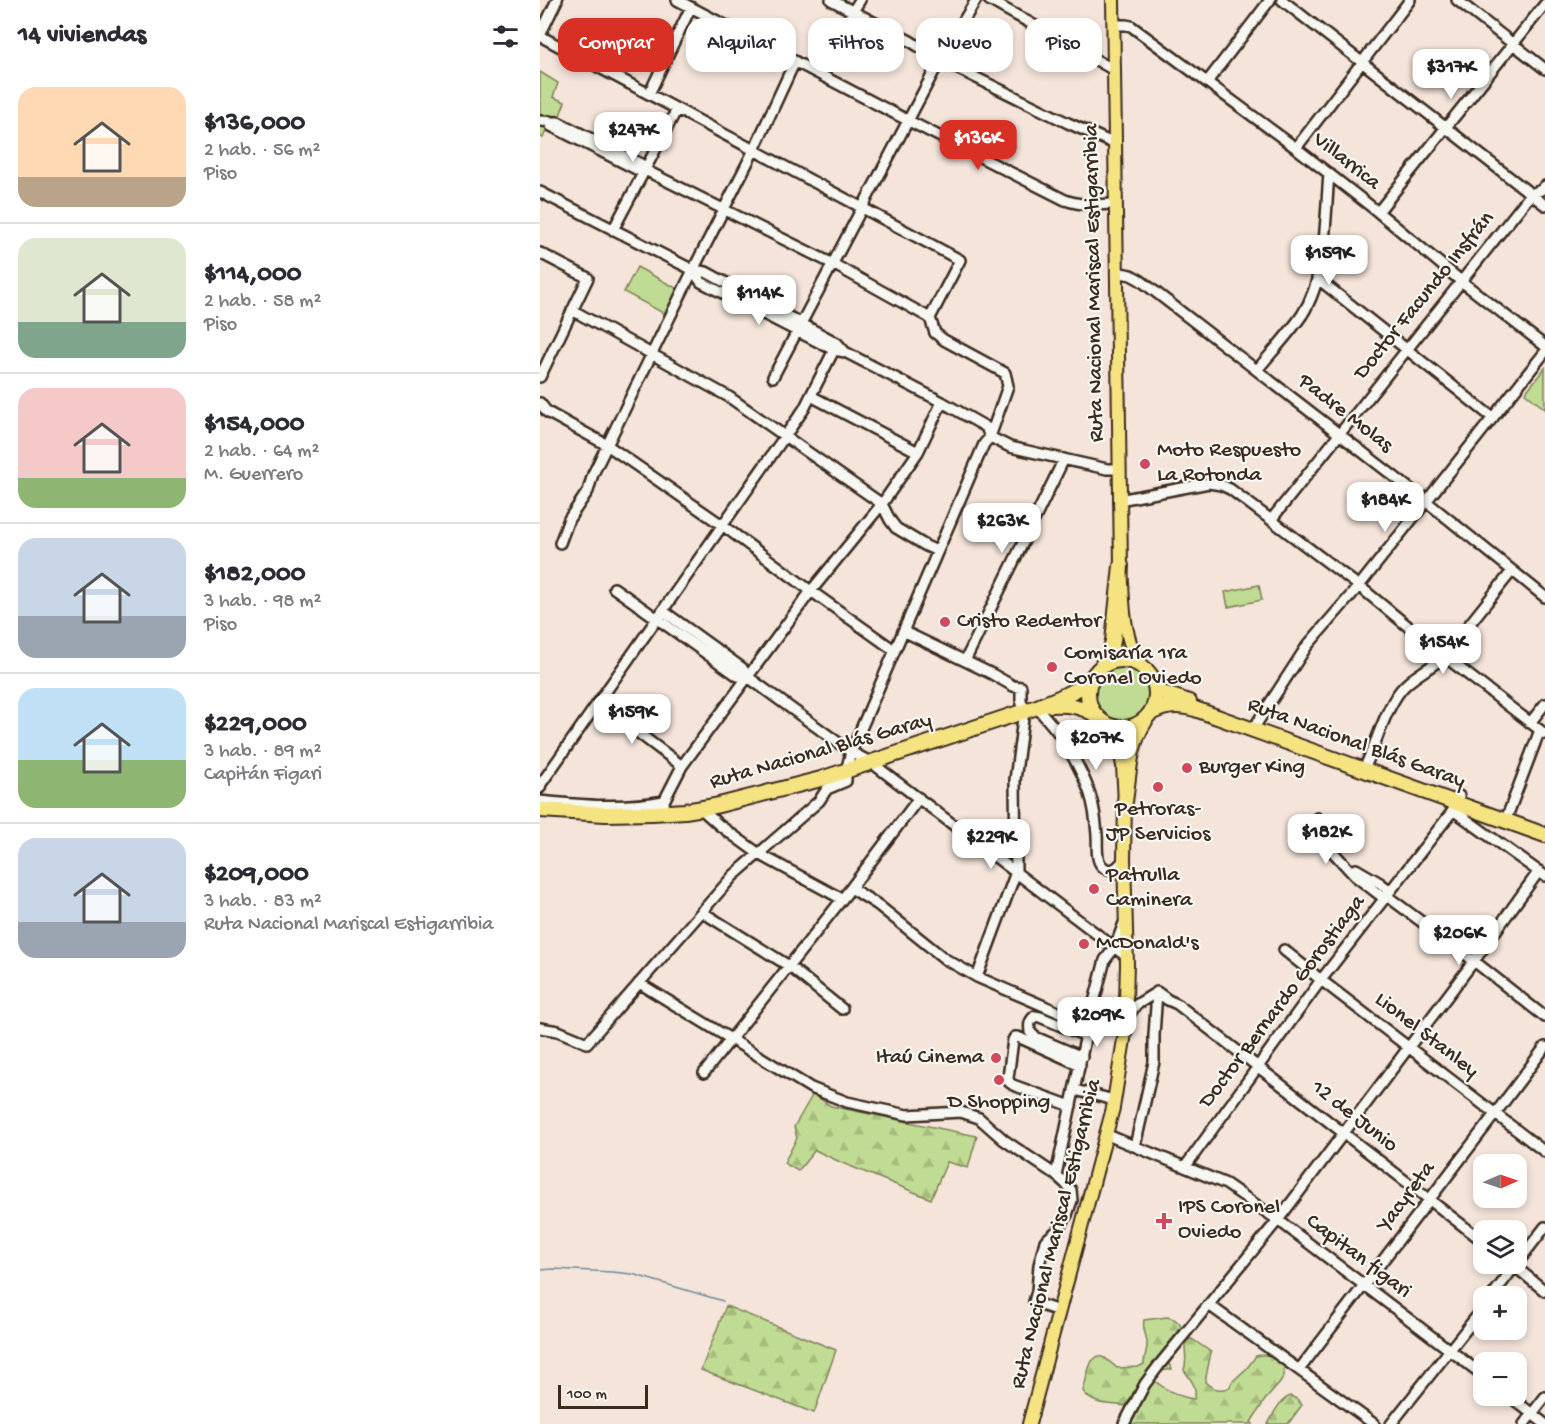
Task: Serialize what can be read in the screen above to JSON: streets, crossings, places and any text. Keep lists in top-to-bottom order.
{
  "streets": {
    "highway": ["Ruta Nacional Blás Garay"],
    "main road": ["Ruta Nacional Mariscal Estigarribia"],
    "street": [
      "Villarrica",
      "Doctor Facundo Insfrán",
      "Padre Molas",
      "Doctor Bernardo Gorostiaga",
      "Lionel Stanley",
      "12 de Junio",
      "Yacyreta",
      "Capitan figari"
    ]
  },
  "crossings": [
    ["Villarrica", "Ruta Nacional Mariscal Estigarribia"],
    ["Villarrica", "Doctor Facundo Insfrán"],
    ["Ruta Nacional Mariscal Estigarribia", "Padre Molas"],
    ["Ruta Nacional Mariscal Estigarribia", "Ruta Nacional Blás Garay"],
    ["Ruta Nacional Mariscal Estigarribia", "Capitan figari"],
    ["Doctor Facundo Insfrán", "Padre Molas"],
    ["Ruta Nacional Blás Garay", "Doctor Bernardo Gorostiaga"],
    ["Doctor Bernardo Gorostiaga", "Lionel Stanley"],
    ["Doctor Bernardo Gorostiaga", "12 de Junio"],
    ["Doctor Bernardo Gorostiaga", "Capitan figari"],
    ["Lionel Stanley", "Yacyreta"],
    ["12 de Junio", "Yacyreta"],
    ["Yacyreta", "Capitan figari"]
  ],
  "places": {
    "other": [
      "Moto Respuesto La Rotonda",
      "Cristo Redentor",
      "Comisaría 1ra Coronel Oviedo",
      "Burger King",
      "Petroras- JP Servicios",
      "Patrulla Caminera",
      "McDonald's",
      "Itaú Cinema",
      "D Shopping"
    ],
    "health": ["IPS Coronel Oviedo"]
  },
  "scale_bar": "100 m",
  "north": "right",
  "page": {
    "heading": "14 viviendas",
    "chip": [
      "Comprar",
      "Alquilar",
      "Filtros",
      "Nuevo",
      "Piso"
    ],
    "price": [
      "$317K",
      "$247K",
      "$136K",
      "$159K",
      "$114K",
      "$184K",
      "$263K",
      "$154K",
      "$159K",
      "$207K",
      "$182K",
      "$229K",
      "$206K",
      "$209K"
    ],
    "list": [
      {
        "name": "$136,000",
        "note": "2 hab. · 56 m² · Piso"
      },
      {
        "name": "$114,000",
        "note": "2 hab. · 58 m² · Piso"
      },
      {
        "name": "$154,000",
        "note": "2 hab. · 64 m² · M. Guerrero"
      },
      {
        "name": "$182,000",
        "note": "3 hab. · 98 m² · Piso"
      },
      {
        "name": "$229,000",
        "note": "3 hab. · 89 m² · Capitán Figari"
      },
      {
        "name": "$209,000",
        "note": "3 hab. · 83 m² · Ruta Nacional Mariscal Estigarribia"
      }
    ],
    "map_buttons": ["+", "−"],
    "scale": "100 m"
  }
}
